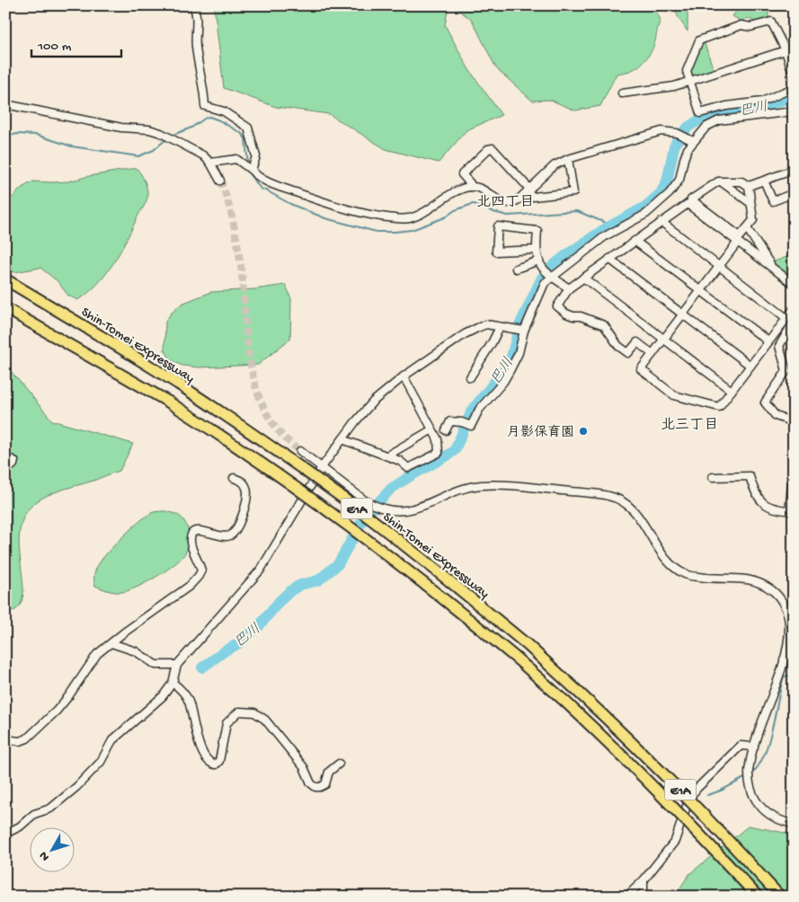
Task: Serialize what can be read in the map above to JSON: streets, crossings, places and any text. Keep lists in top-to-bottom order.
{
  "streets": {
    "highway": ["Shin-Tomei Expressway", "E1A"]
  },
  "districts": ["北四丁目", "北三丁目"],
  "water": ["巴川"],
  "places": ["月影保育園"],
  "scale_bar": "100 m",
  "north": "bottom left"
}
